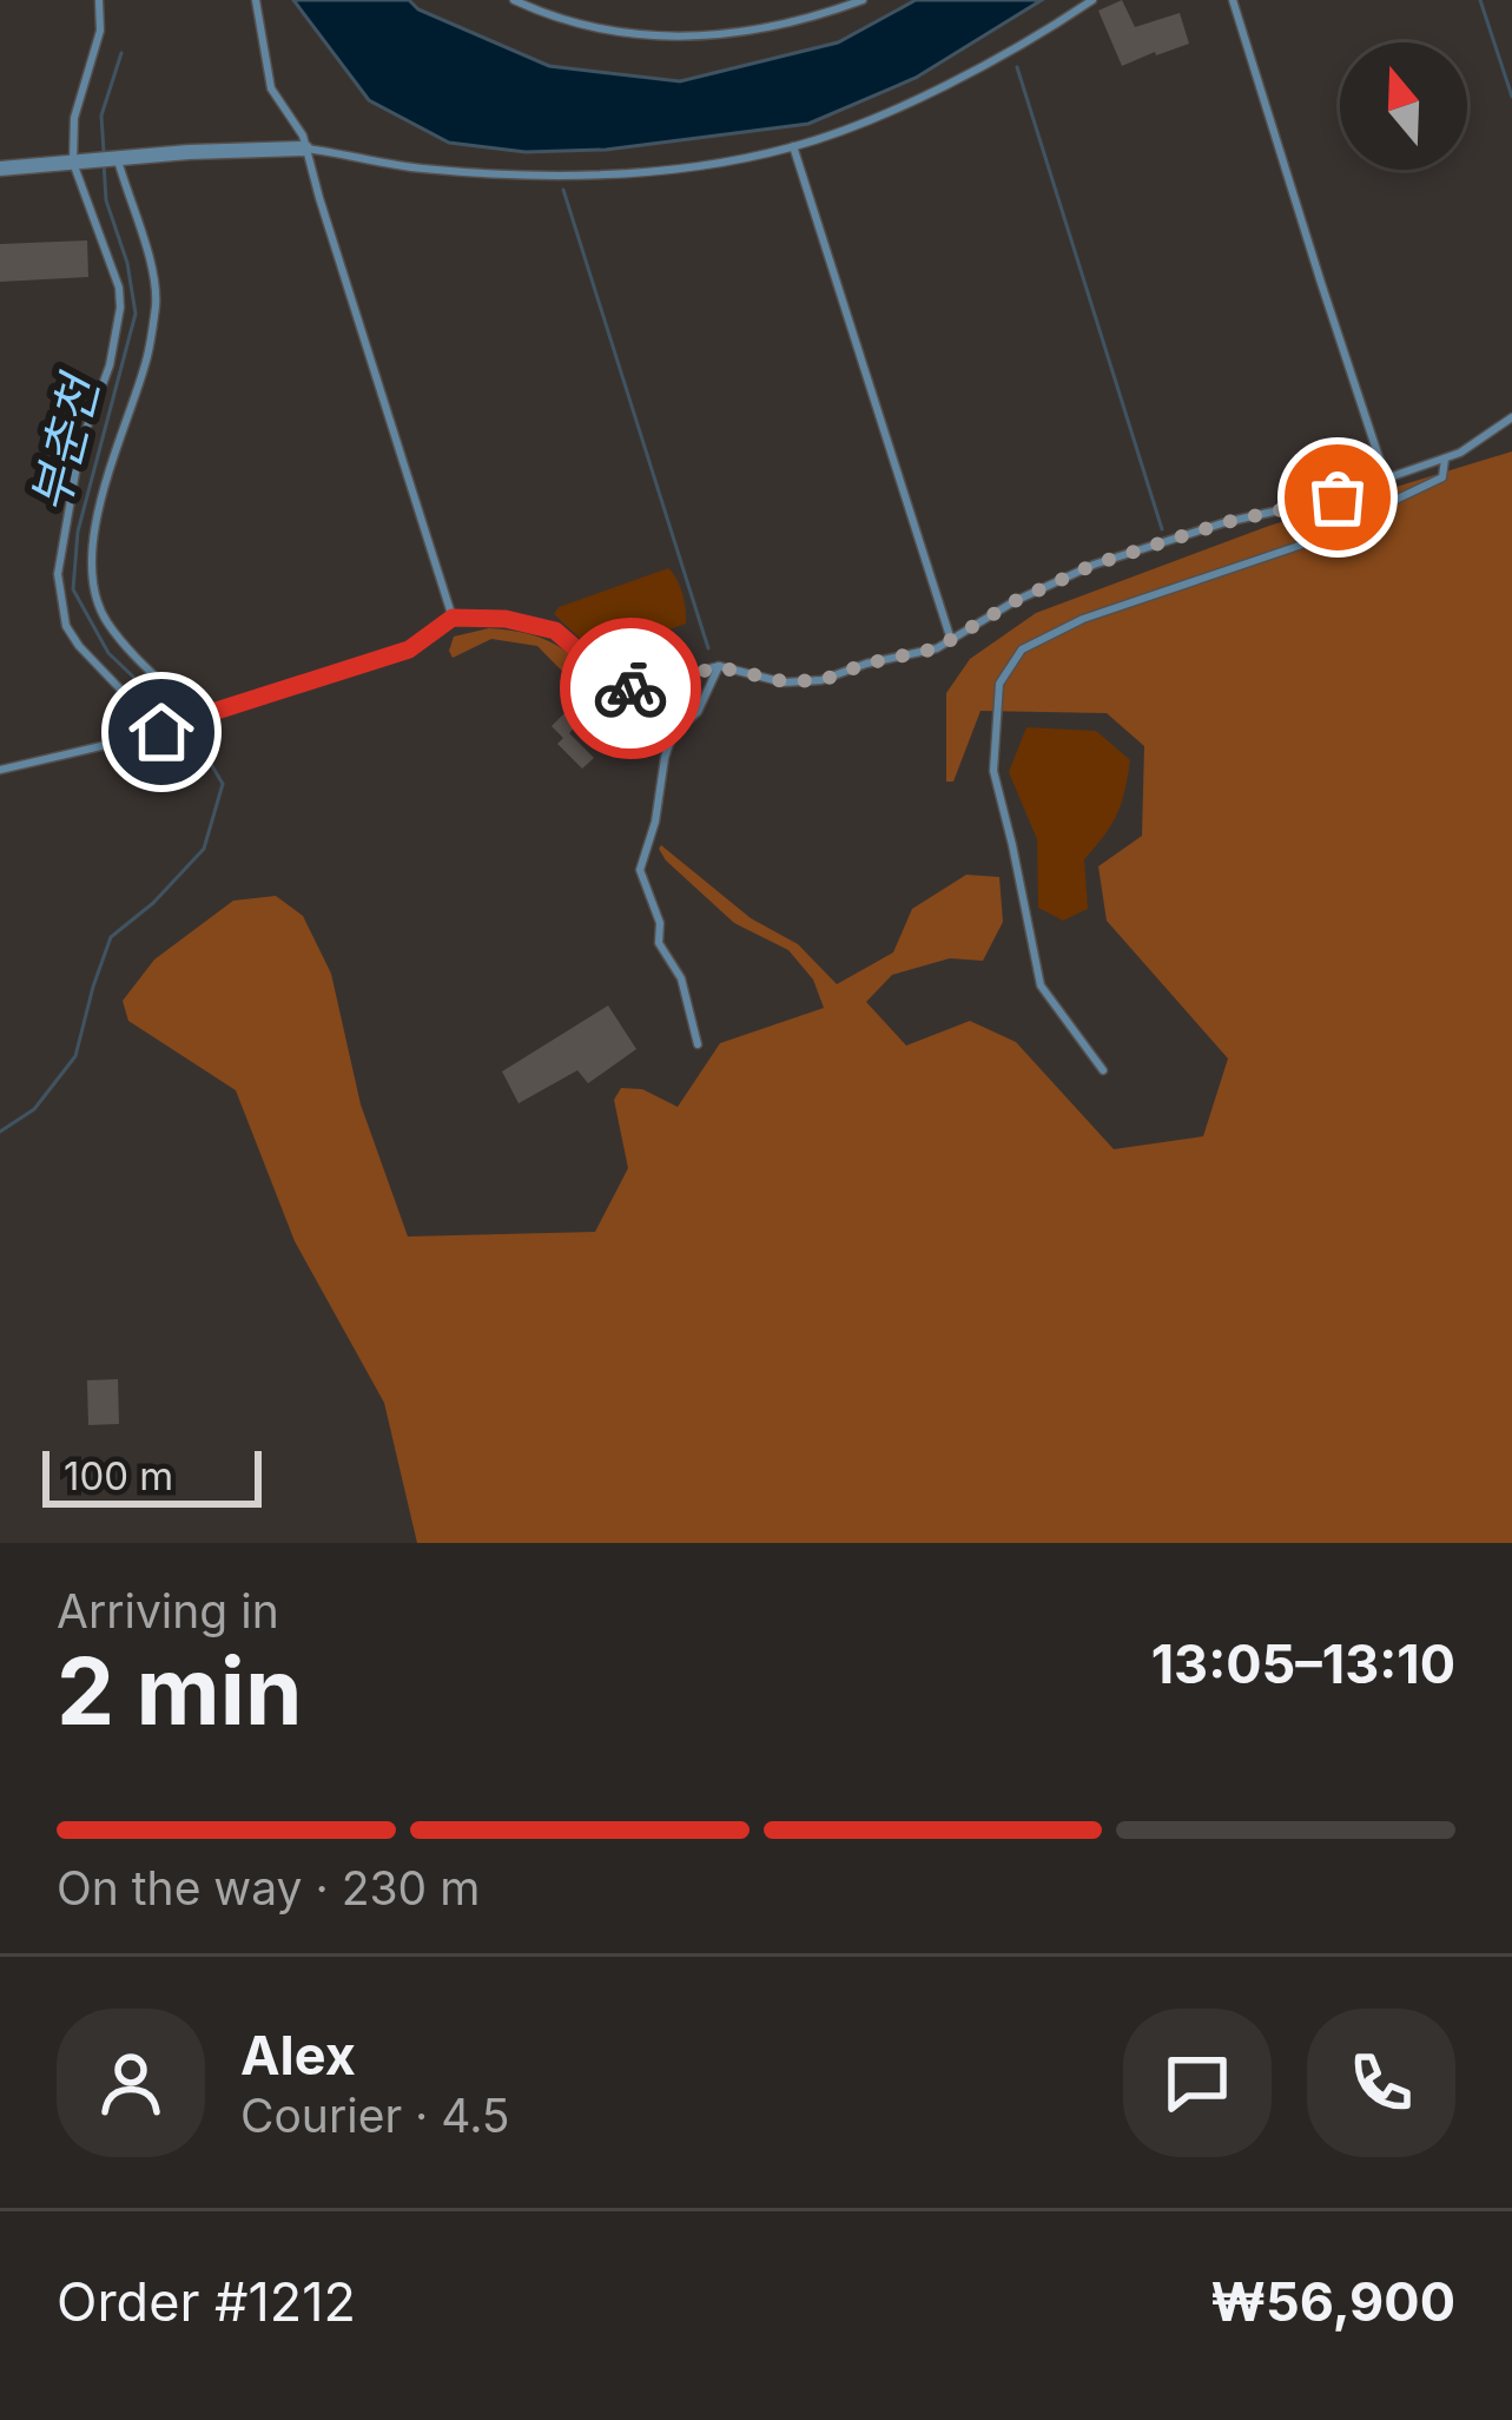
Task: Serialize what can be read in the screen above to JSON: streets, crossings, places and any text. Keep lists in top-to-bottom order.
{
  "water": ["부춘천"],
  "scale_bar": "100 m",
  "north": "top",
  "page": {
    "scale": "100 m",
    "heading": ["2 min", "Arriving in", "13:05–13:10"],
    "panel": [
      "Alex",
      "Courier · 4.5",
      "Order #1212",
      "₩56,900"
    ],
    "bar": "On the way · 230 m"
  }
}
